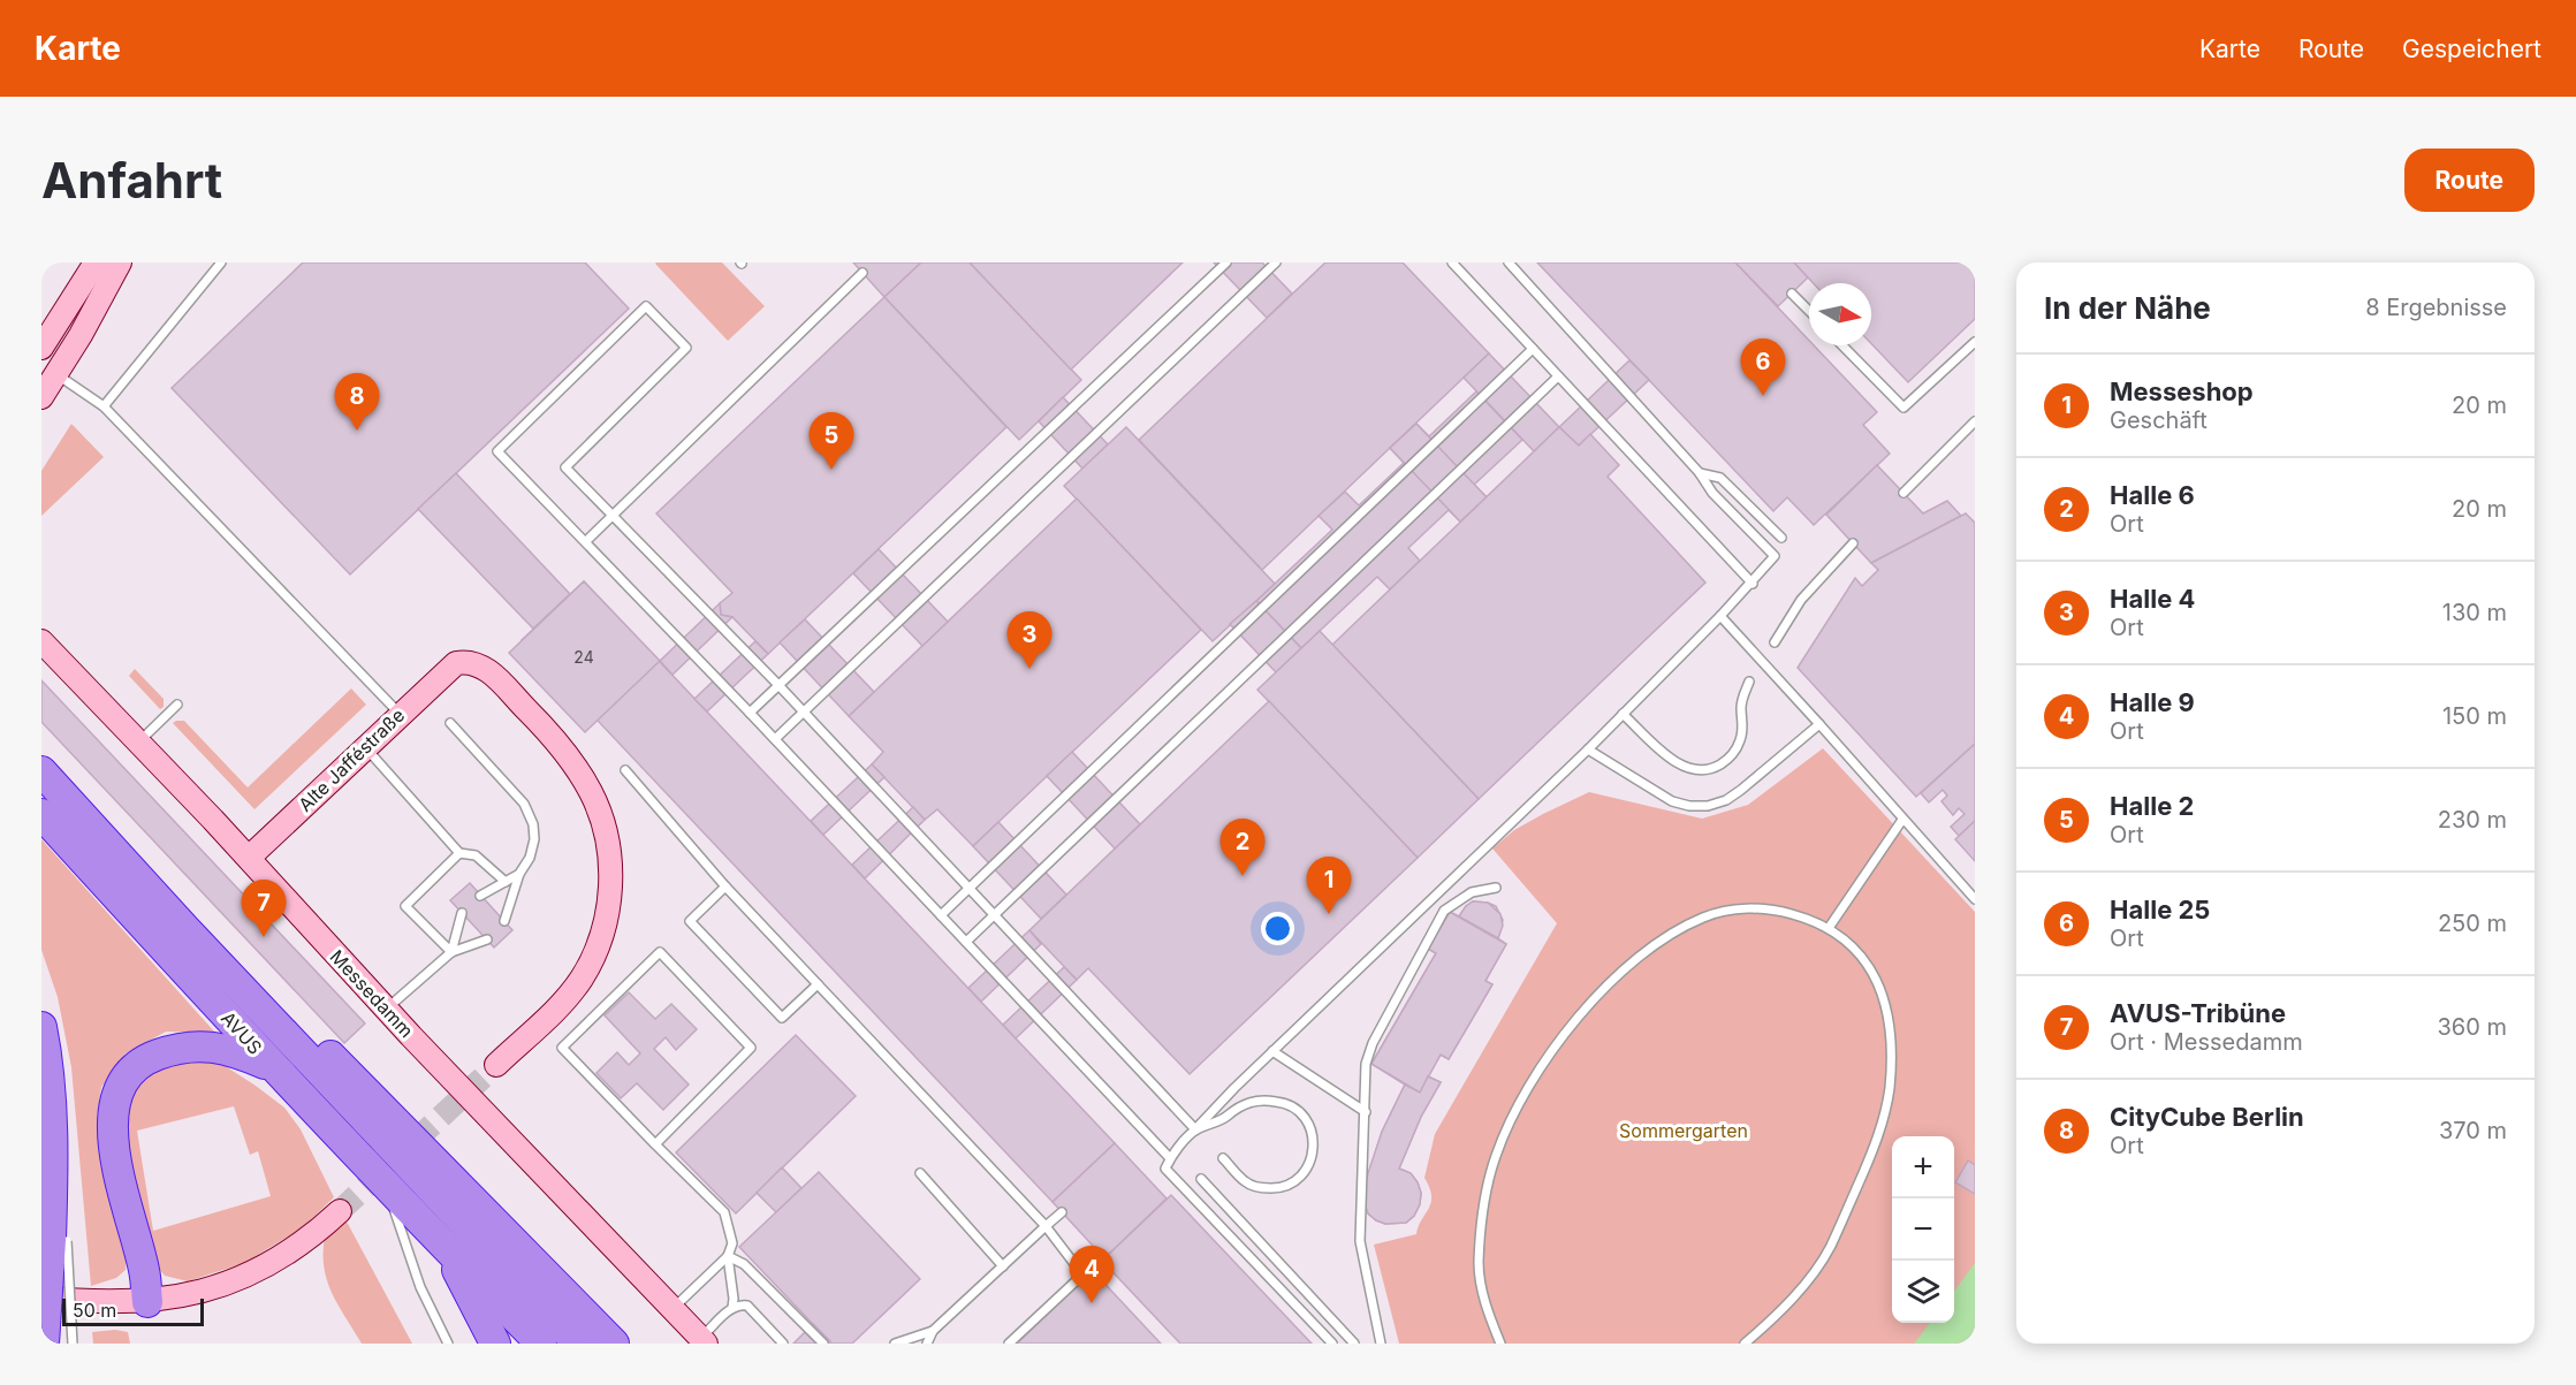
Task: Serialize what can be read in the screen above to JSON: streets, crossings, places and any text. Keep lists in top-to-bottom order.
{
  "streets": {
    "highway": ["AVUS"],
    "main road": ["Alte Jafféstraße", "Messedamm"]
  },
  "crossings": [
    ["Alte Jafféstraße", "Messedamm"]
  ],
  "parks": ["Sommergarten"],
  "house_numbers": ["24"],
  "scale_bar": "50 m",
  "north": "right",
  "page": {
    "header": "Karte",
    "nav": ["Karte", "Route", "Gespeichert"],
    "buttons": "Route",
    "title": "Anfahrt",
    "heading": ["In der Nähe", "8 Ergebnisse"],
    "pins": [
      "6",
      "8",
      "5",
      "3",
      "2",
      "1",
      "7",
      "4"
    ],
    "list": [
      {
        "mark": "1",
        "name": "Messeshop",
        "note": "Geschäft",
        "value": "20 m"
      },
      {
        "mark": "2",
        "name": "Halle 6",
        "note": "Ort",
        "value": "20 m"
      },
      {
        "mark": "3",
        "name": "Halle 4",
        "note": "Ort",
        "value": "130 m"
      },
      {
        "mark": "4",
        "name": "Halle 9",
        "note": "Ort",
        "value": "150 m"
      },
      {
        "mark": "5",
        "name": "Halle 2",
        "note": "Ort",
        "value": "230 m"
      },
      {
        "mark": "6",
        "name": "Halle 25",
        "note": "Ort",
        "value": "250 m"
      },
      {
        "mark": "7",
        "name": "AVUS-Tribüne",
        "note": "Ort · Messedamm",
        "value": "360 m"
      },
      {
        "mark": "8",
        "name": "CityCube Berlin",
        "note": "Ort",
        "value": "370 m"
      }
    ],
    "map_buttons": ["+", "−"],
    "scale": "50 m"
  }
}
